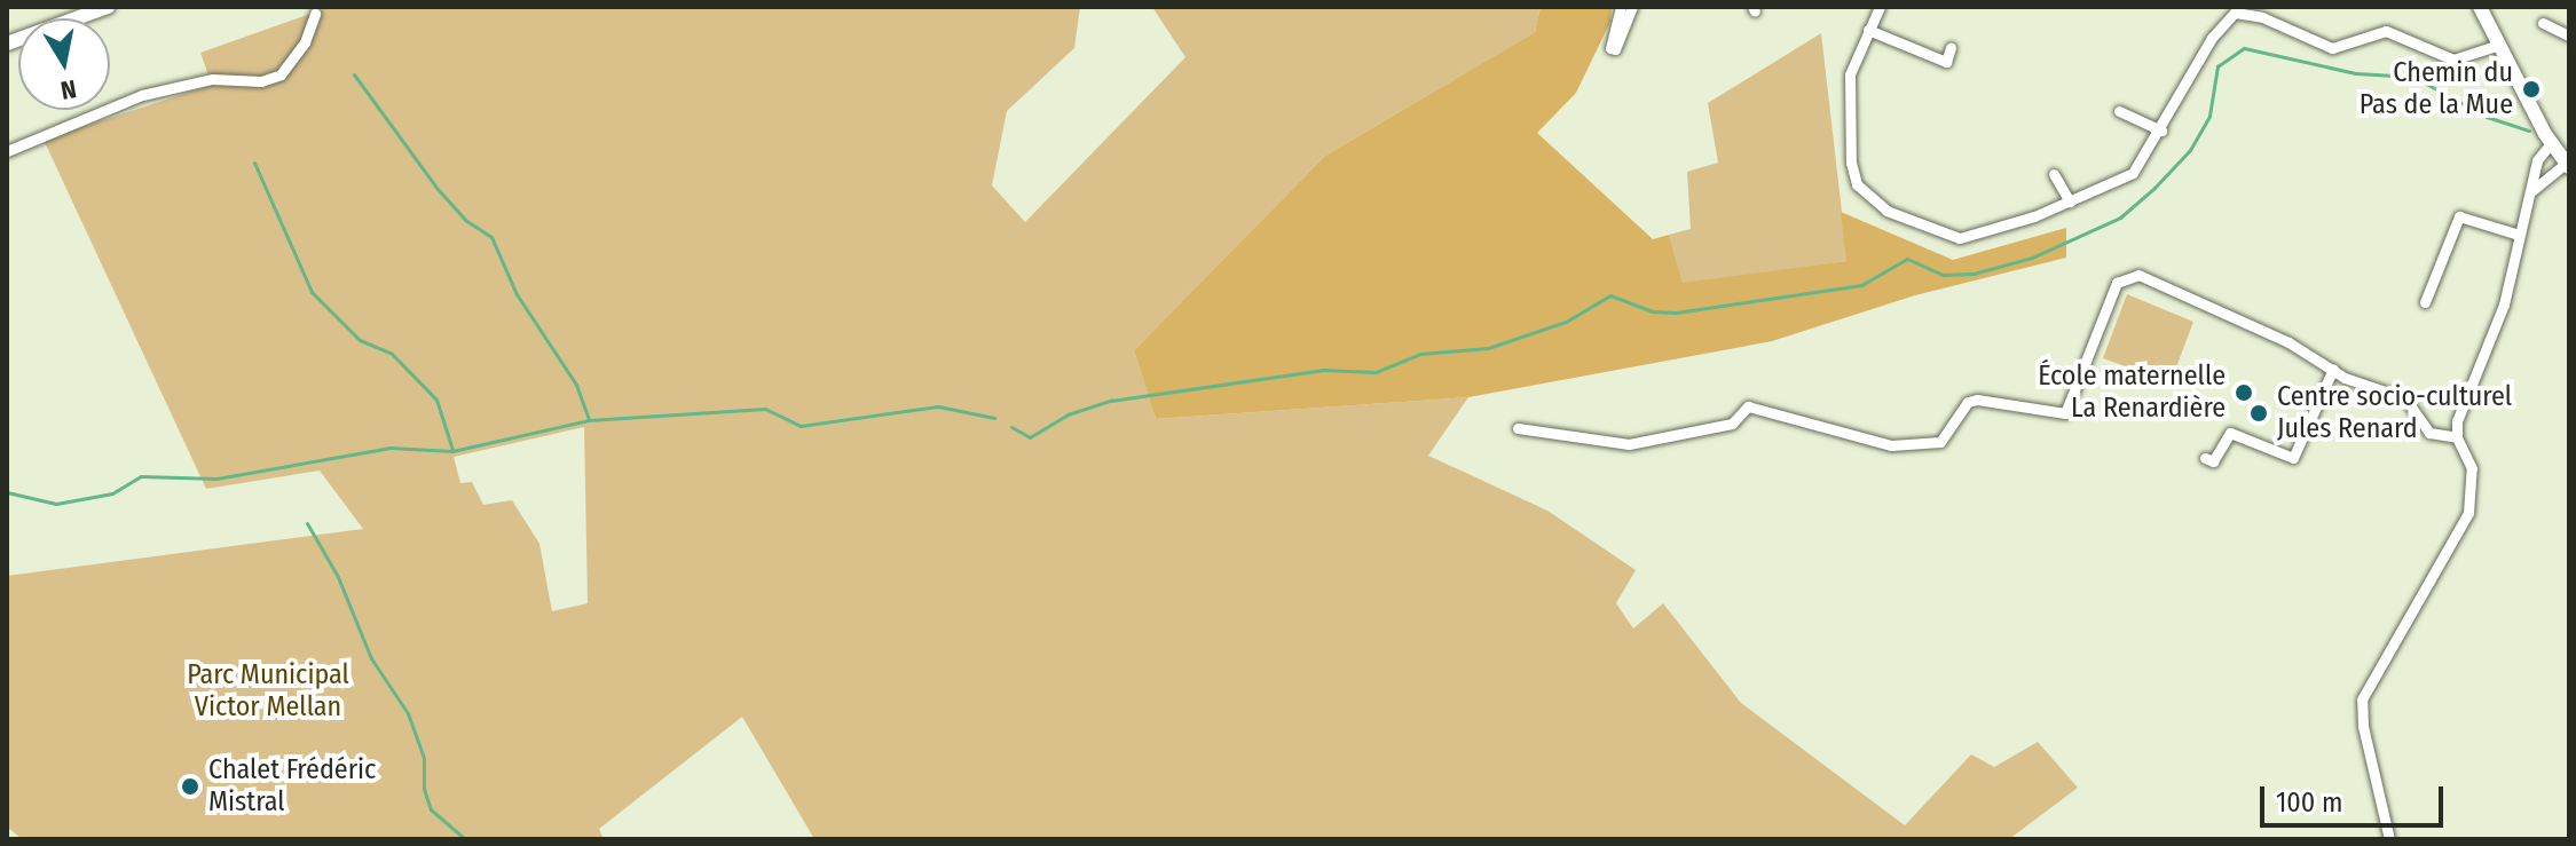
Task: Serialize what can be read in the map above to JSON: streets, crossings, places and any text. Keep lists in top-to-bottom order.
{
  "parks": ["Parc Municipal Victor Mellan"],
  "places": [
    "Chemin du Pas de la Mue",
    "École maternelle La Renardière",
    "Centre socio-culturel Jules Renard",
    "Chalet Frédéric Mistral"
  ],
  "scale_bar": "100 m",
  "north": "bottom"
}
